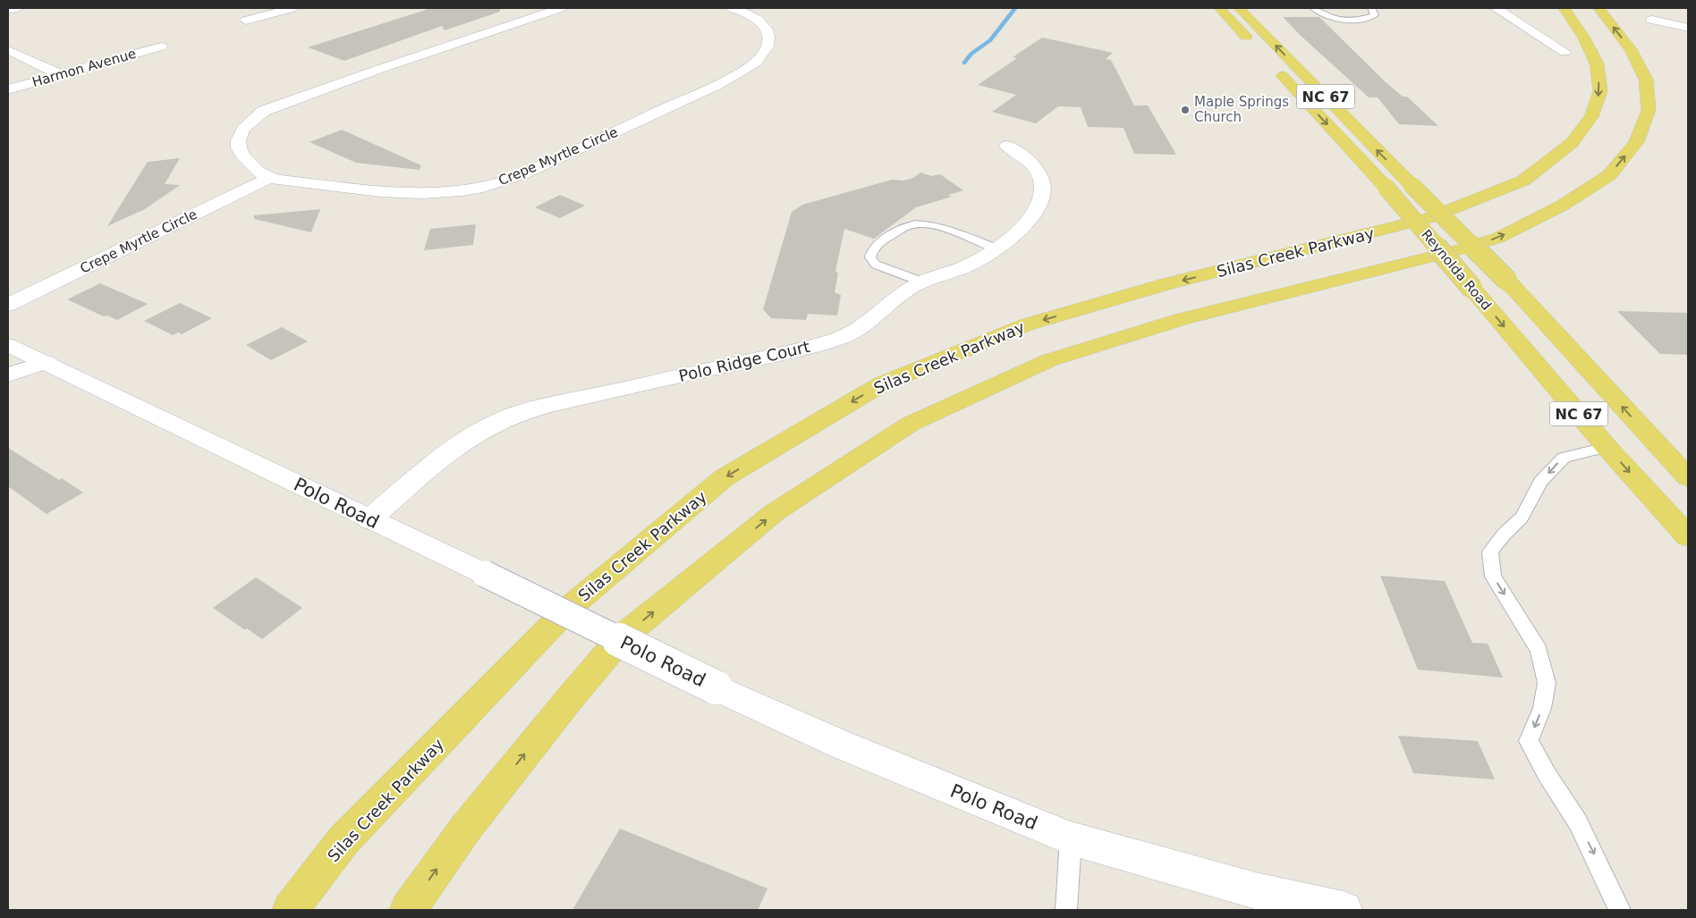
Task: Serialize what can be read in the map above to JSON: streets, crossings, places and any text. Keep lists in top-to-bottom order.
{
  "streets": {
    "main road": ["NC 67", "Silas Creek Parkway", "Reynolda Road"],
    "street": [
      "Harmon Avenue",
      "Crepe Myrtle Circle",
      "Polo Ridge Court",
      "Polo Road"
    ]
  },
  "crossings": [
    ["Polo Ridge Court", "Polo Road"]
  ],
  "places": ["Maple Springs Church"]
}
